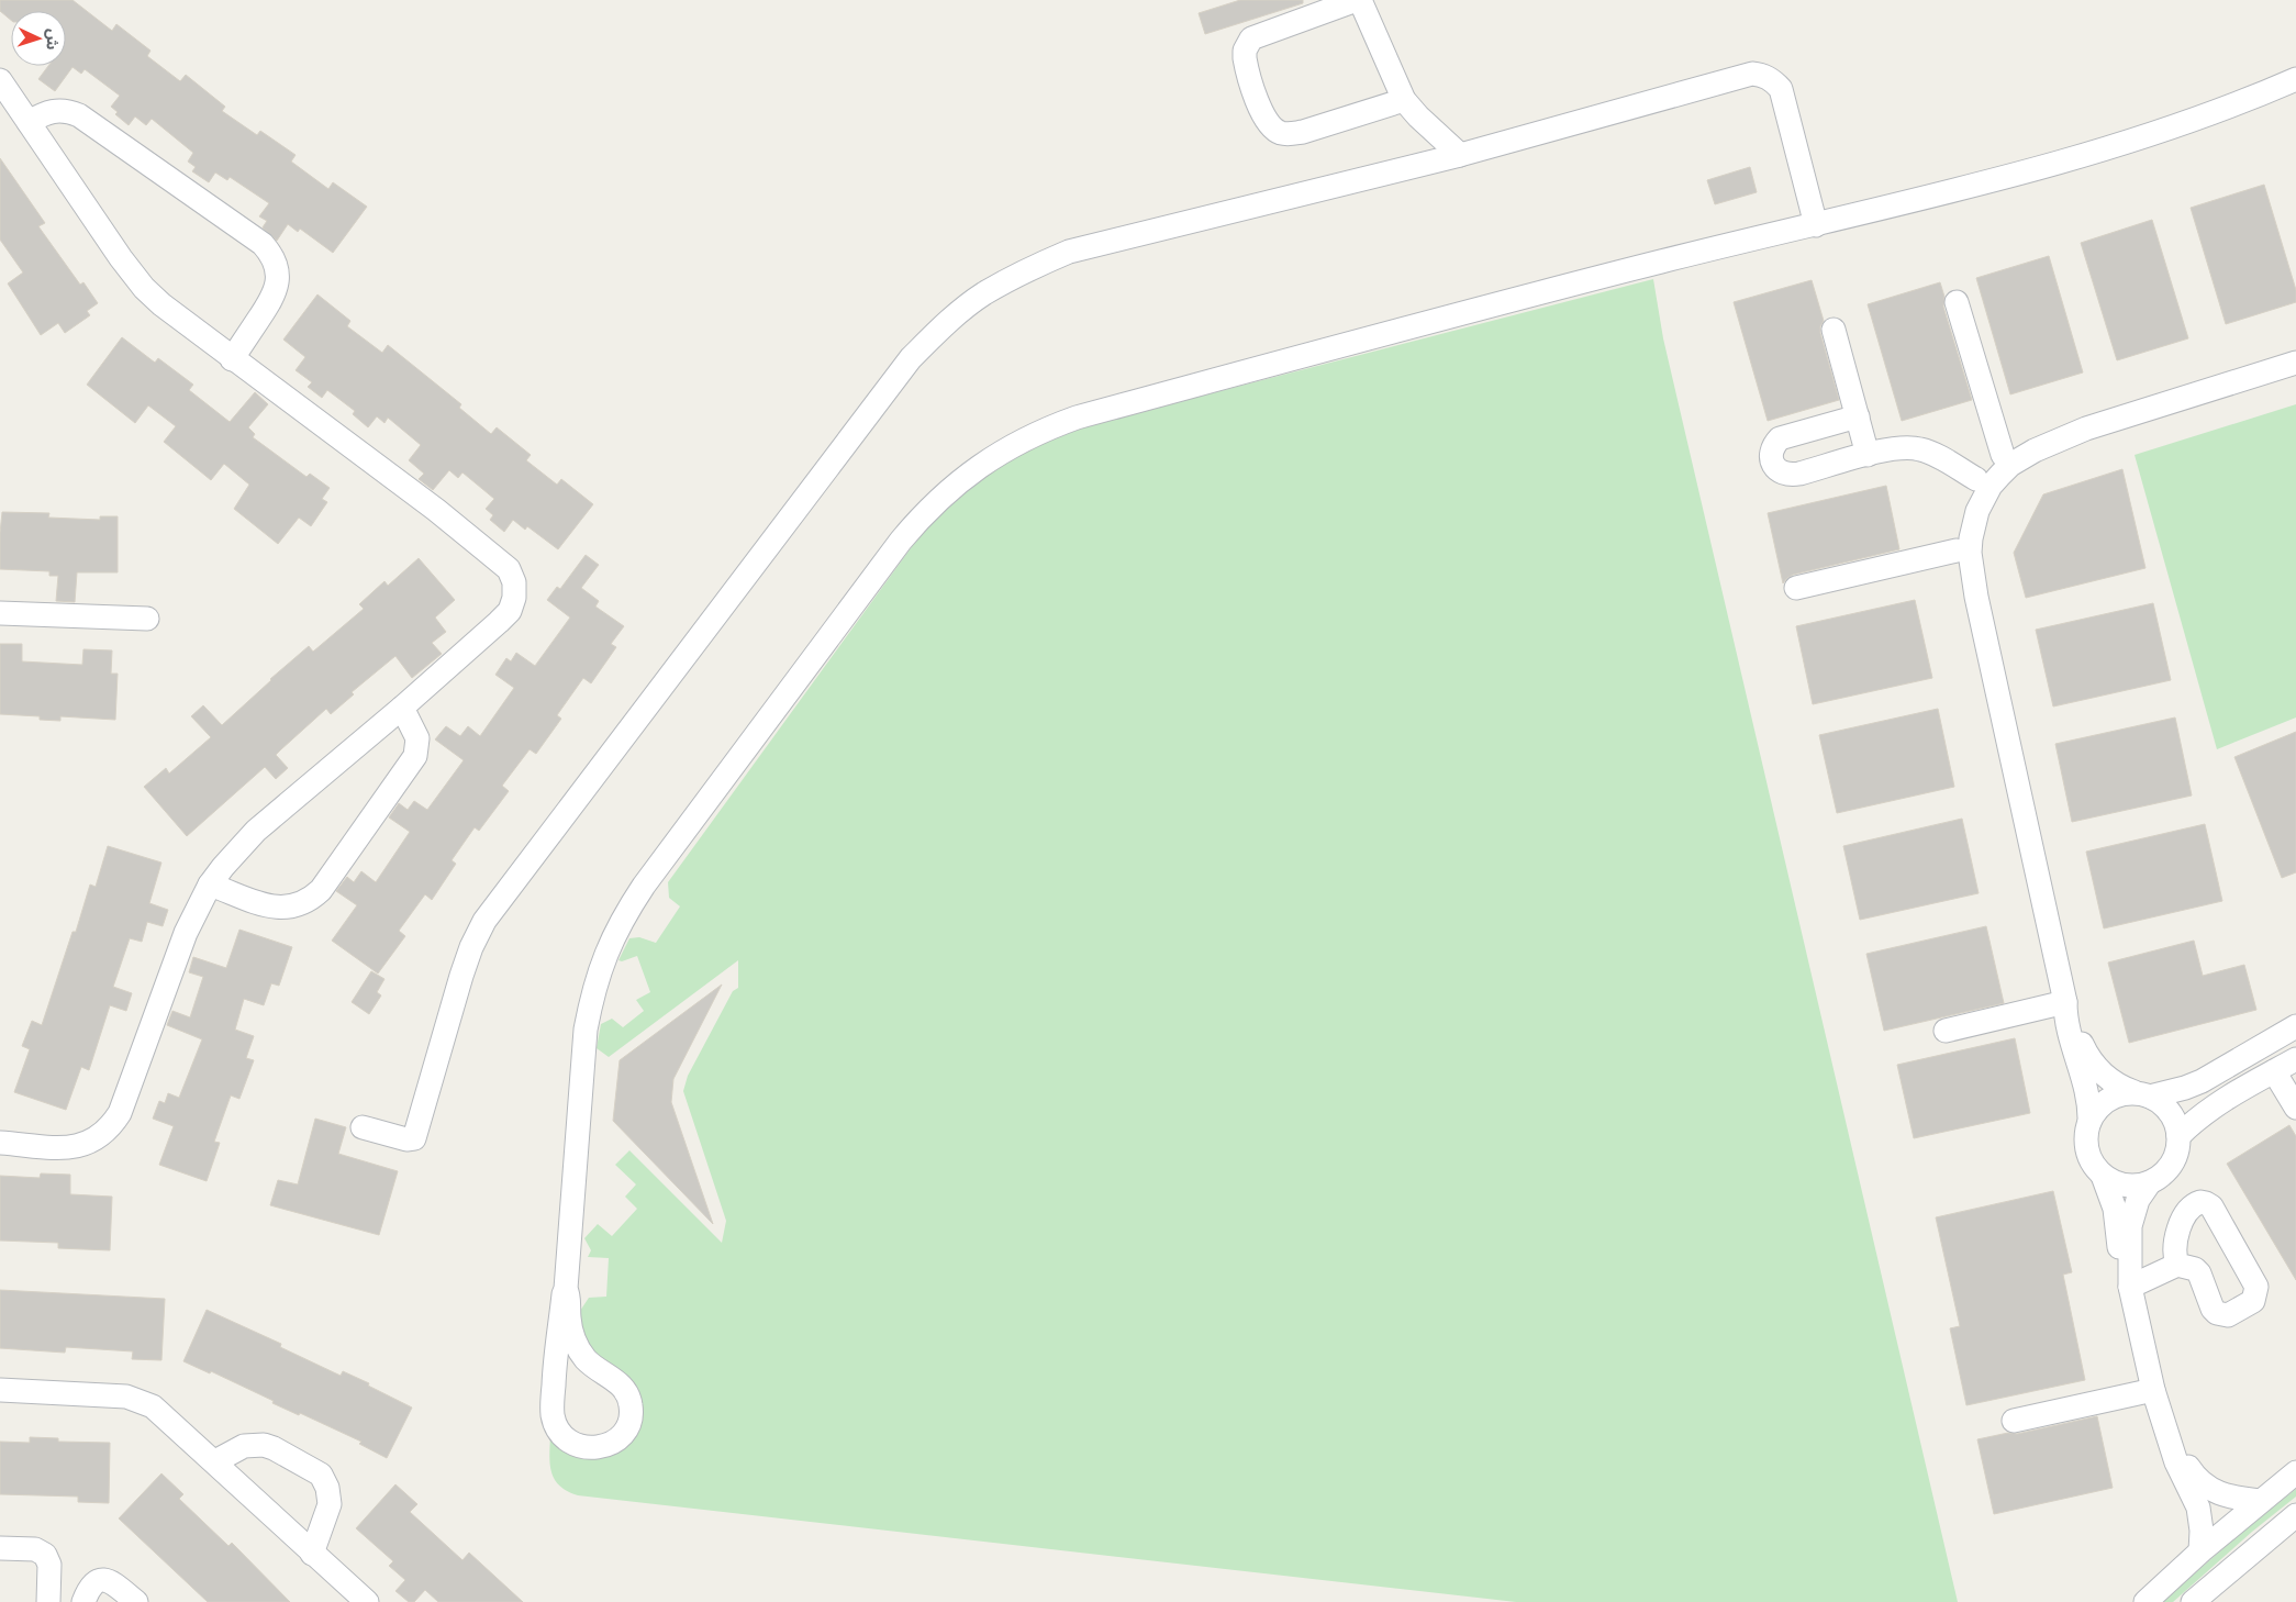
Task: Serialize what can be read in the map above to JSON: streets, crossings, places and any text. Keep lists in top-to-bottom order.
{
  "north": "right"
}
